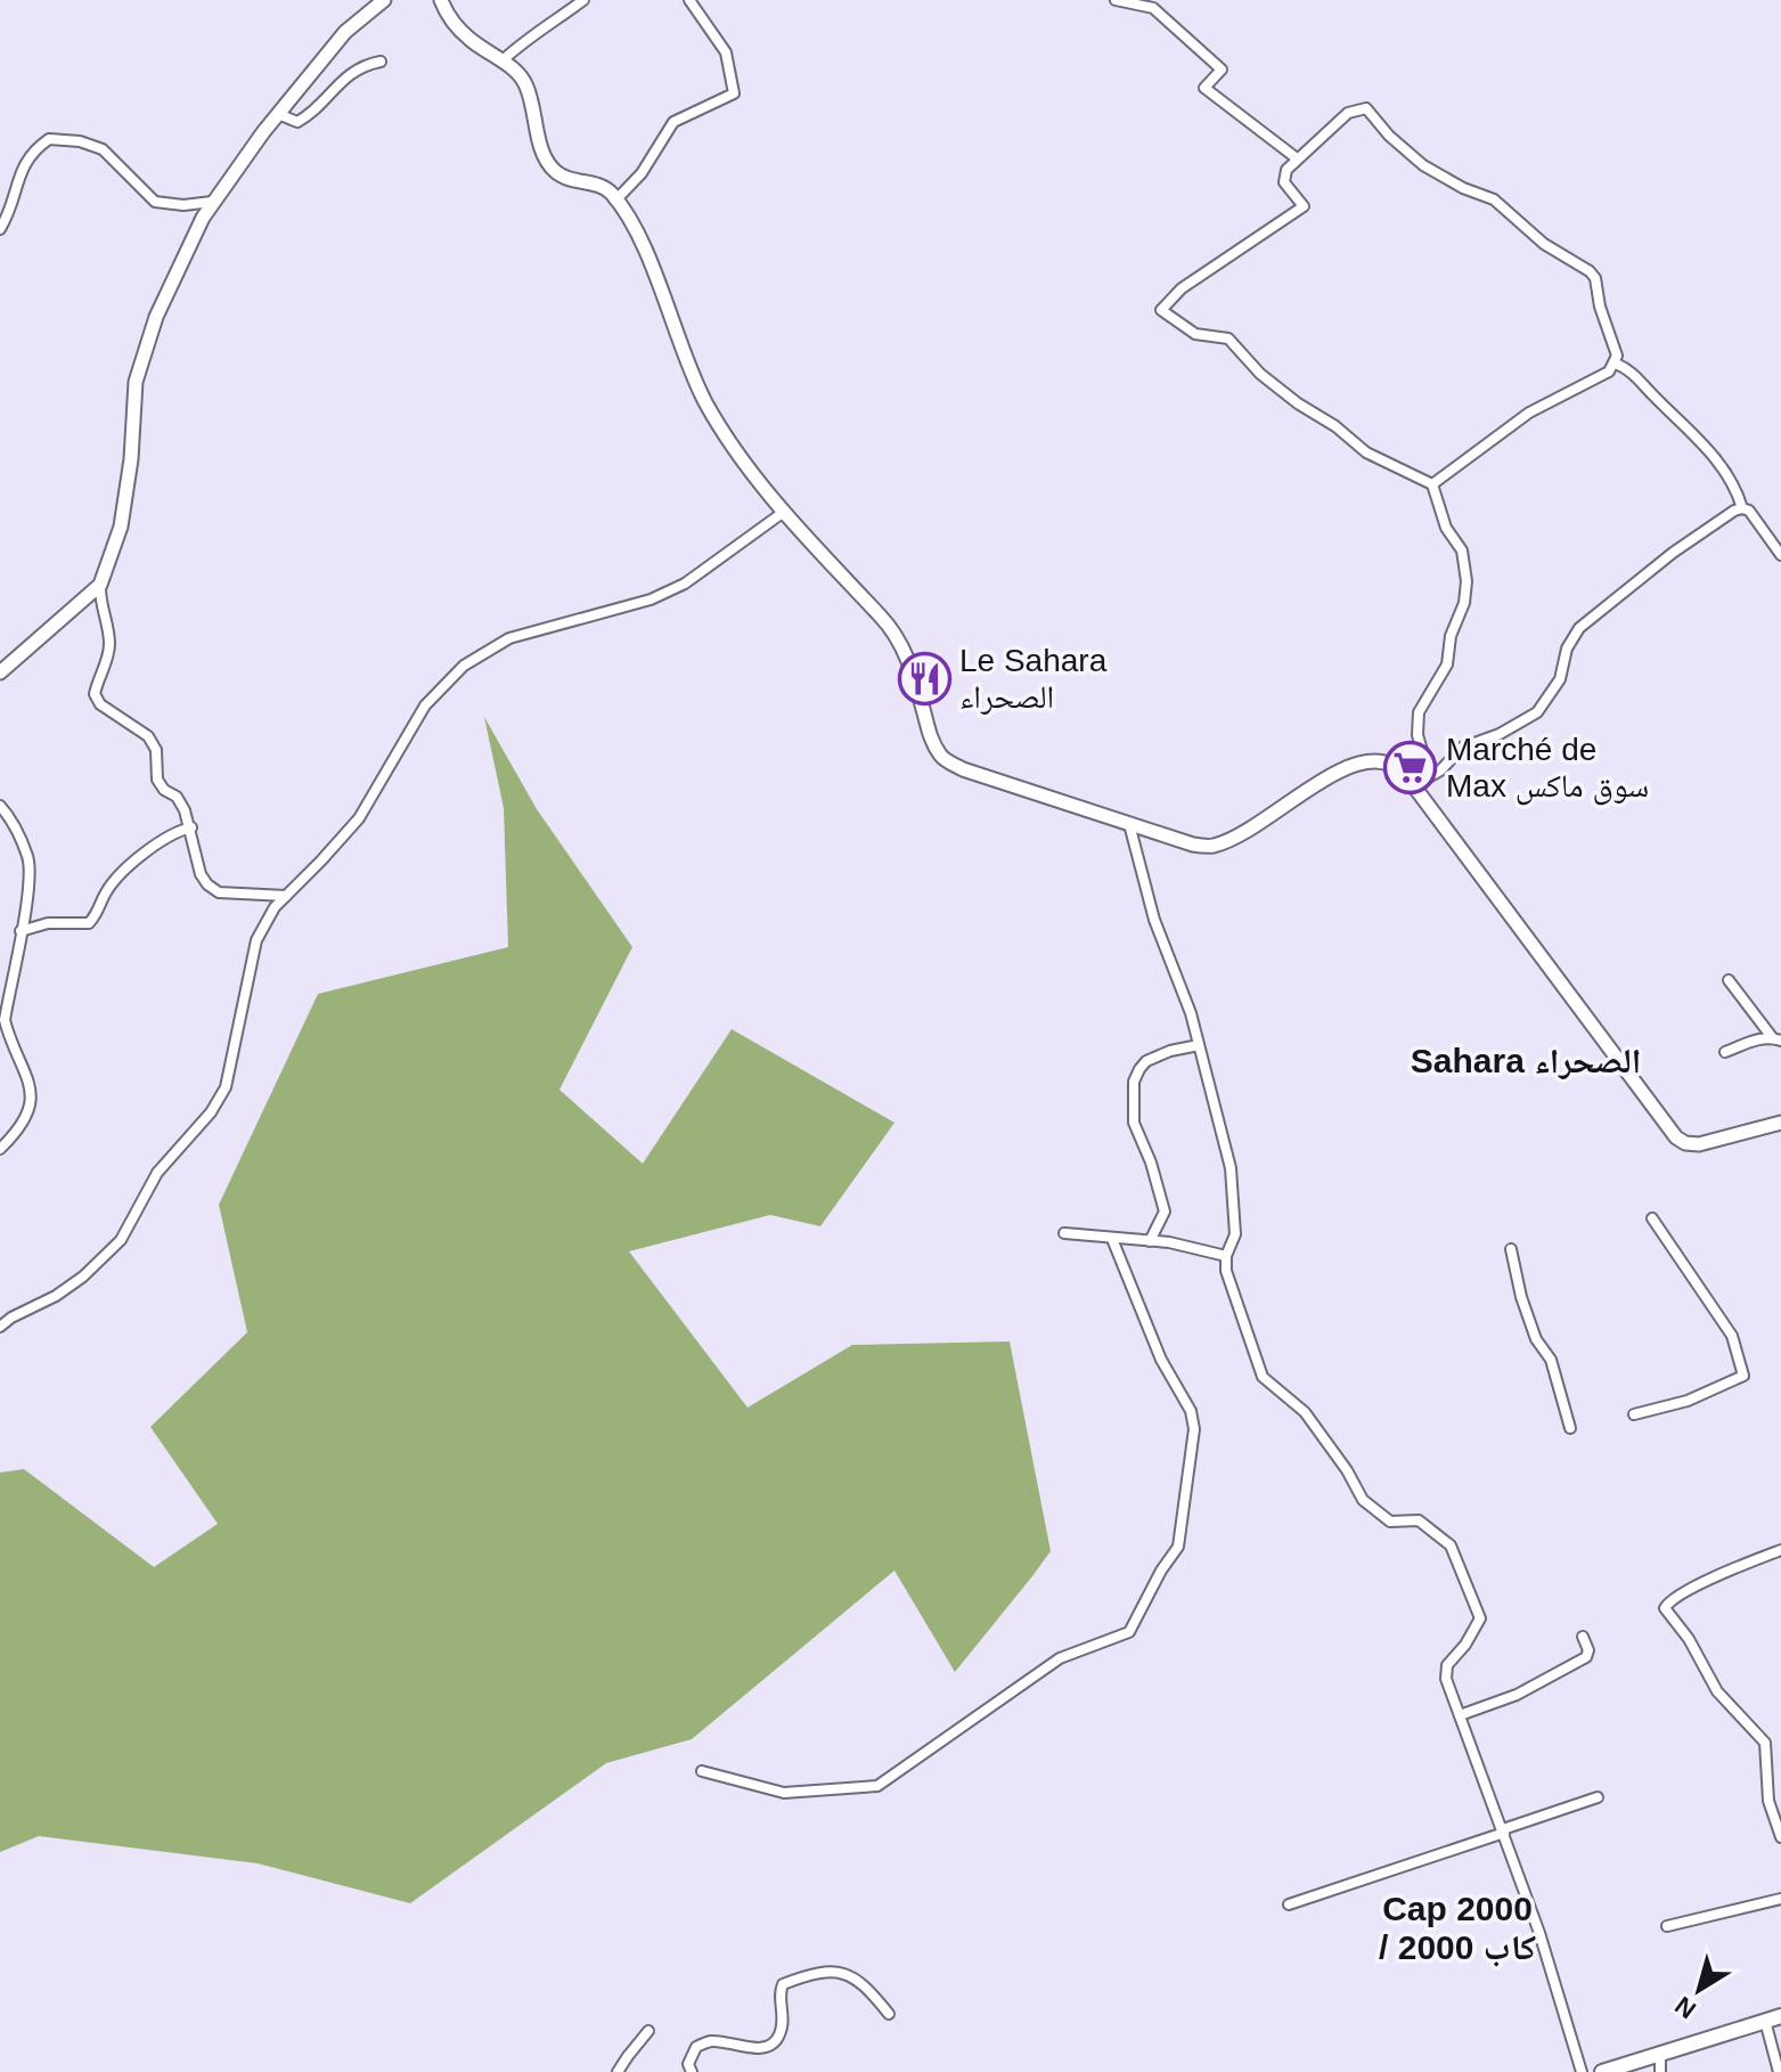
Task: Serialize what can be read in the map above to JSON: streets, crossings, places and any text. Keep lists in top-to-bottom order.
{
  "districts": ["Sahara الصحراء", "Cap 2000 / كاب 2000"],
  "places": {
    "restaurant": ["Le Sahara الصحراء"],
    "supermarket": ["Marché de Max سوق ماكس"]
  },
  "north": "bottom left"
}
